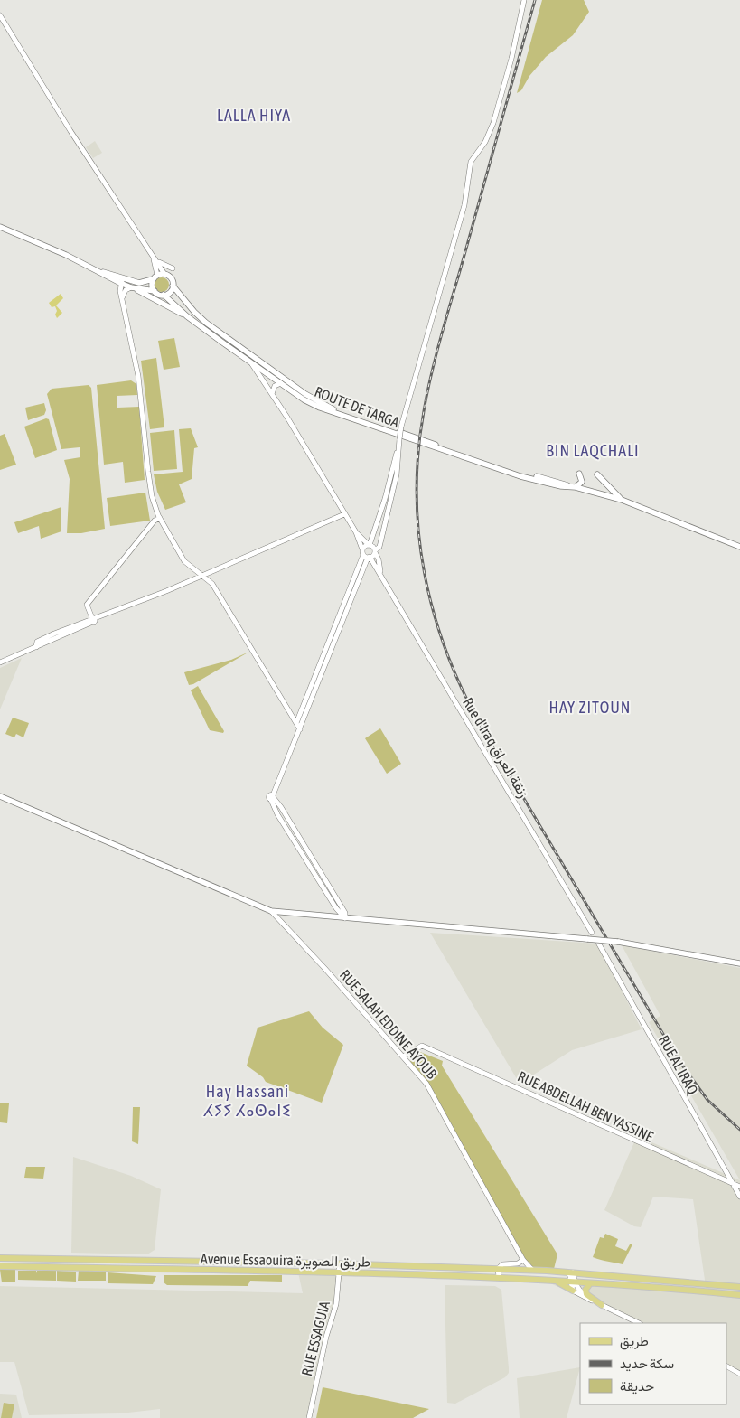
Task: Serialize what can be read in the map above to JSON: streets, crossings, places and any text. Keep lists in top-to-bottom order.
{
  "streets": {
    "main road": ["ROUTE DE TARGA", "Avenue Essaouira طريق الصويرة"],
    "street": [
      "Rue d'Iraq زنقة العراق",
      "RUE SALAH EDDINE AYOUB",
      "RUE AL IRAQ",
      "RUE ABDELLAH BEN YASSINE",
      "RUE ESSAGUIA"
    ]
  },
  "crossings": [
    ["RUE SALAH EDDINE AYOUB", "RUE ABDELLAH BEN YASSINE"],
    ["RUE SALAH EDDINE AYOUB", "Avenue Essaouira طريق الصويرة"],
    ["RUE AL IRAQ", "RUE ABDELLAH BEN YASSINE"],
    ["Avenue Essaouira طريق الصويرة", "RUE ESSAGUIA"]
  ],
  "districts": [
    "LALLA HIYA",
    "BIN LAQCHALI",
    "HAY ZITOUN",
    "Hay Hassani ⵃⵢⵢ ⵃⴰⵙⴰⵏⵉ"
  ],
  "legend": ["طريق", "سكة حديد", "حديقة"]
}
